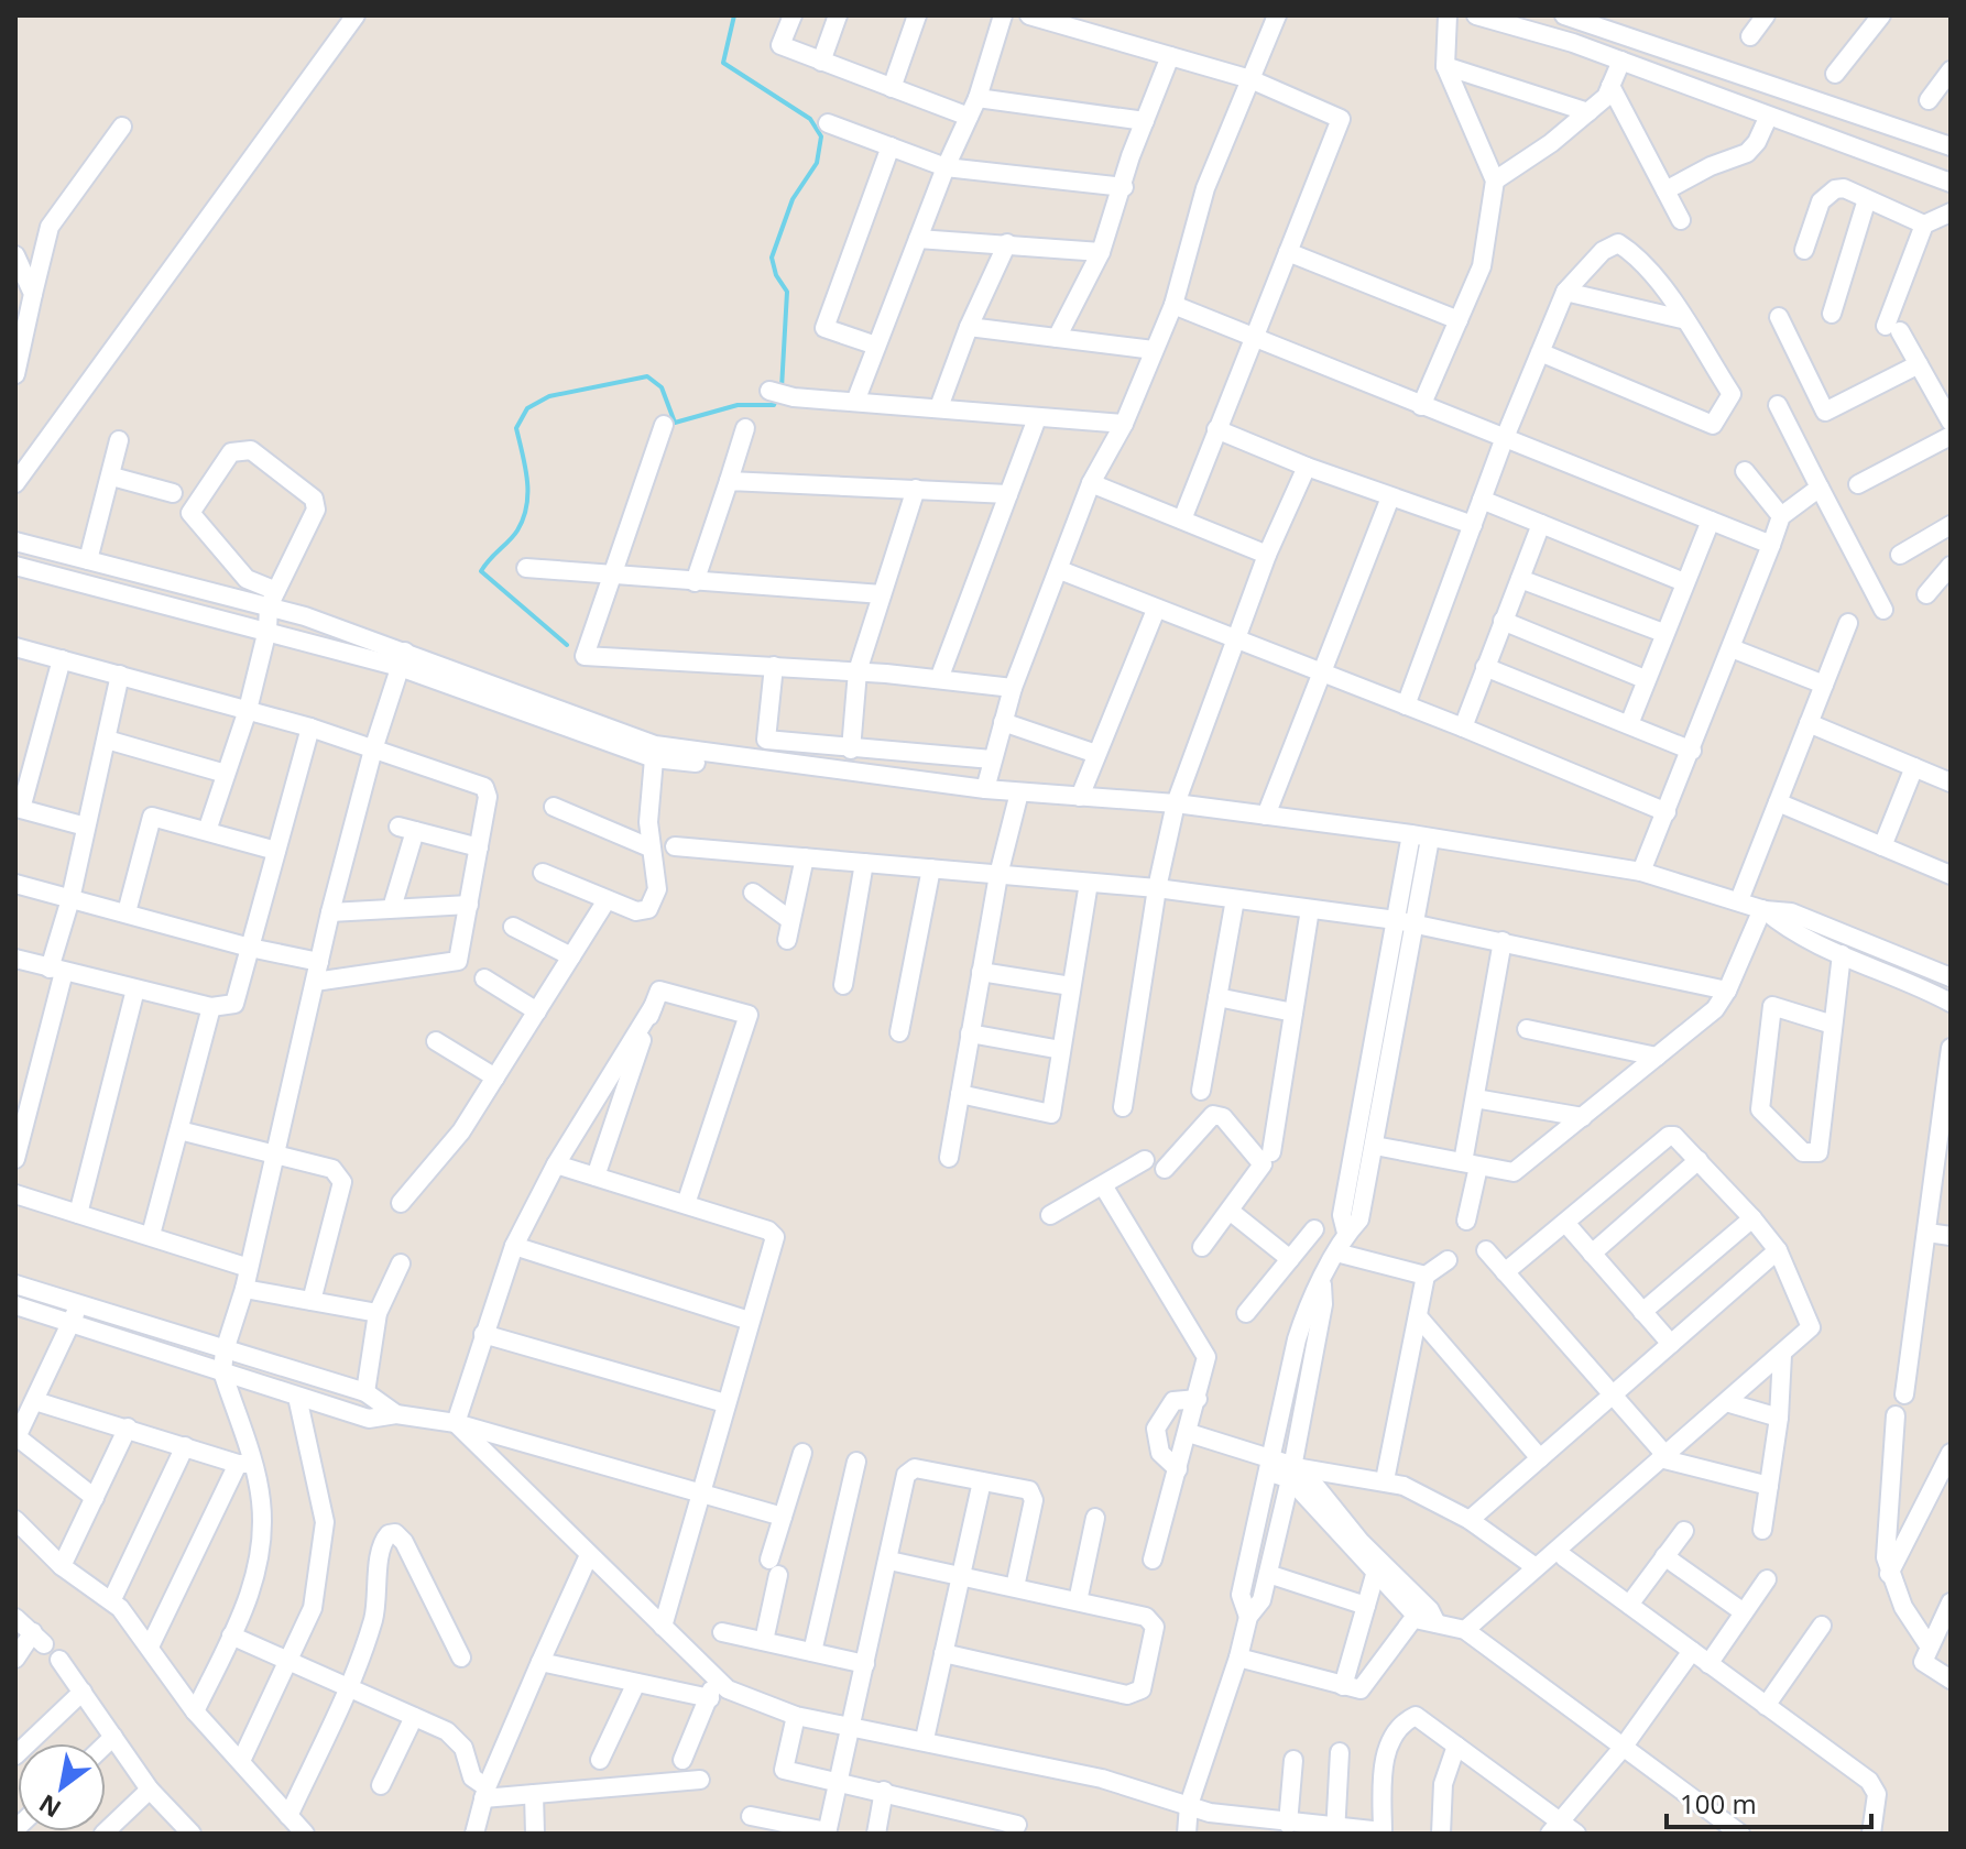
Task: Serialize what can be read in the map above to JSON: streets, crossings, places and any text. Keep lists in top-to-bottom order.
{
  "scale_bar": "100 m",
  "north": "bottom left"
}
